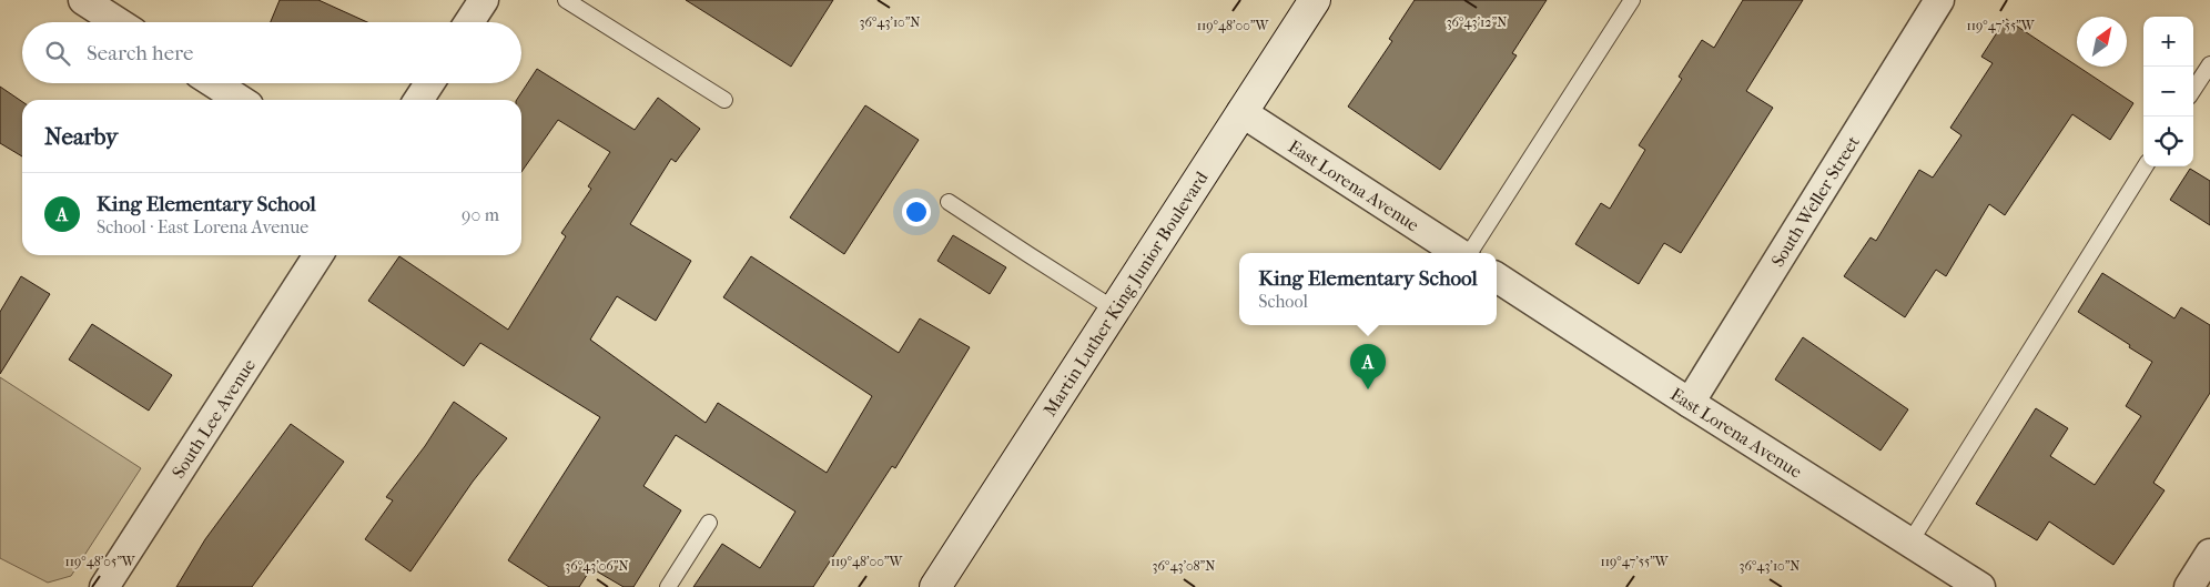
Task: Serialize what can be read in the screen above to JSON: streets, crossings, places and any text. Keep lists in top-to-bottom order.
{
  "streets": {
    "street": [
      "East Lorena Avenue",
      "South Weller Street",
      "Martin Luther King Junior Boulevard",
      "South Lee Avenue"
    ]
  },
  "crossings": [
    ["East Lorena Avenue", "South Weller Street"],
    ["East Lorena Avenue", "Martin Luther King Junior Boulevard"]
  ],
  "north": "top right",
  "page": {
    "map_buttons": ["+", "−"],
    "search": "Search here",
    "heading": "Nearby",
    "list": [
      {
        "mark": "A",
        "name": "King Elementary School",
        "note": "School · East Lorena Avenue",
        "value": "90 m"
      }
    ],
    "popup": ["King Elementary School", "School"],
    "pins": "A"
  },
  "coordinates": [
    "36°43'10\"N",
    "36°43'12\"N",
    "119°48'00\"W",
    "119°47'55\"W",
    "119°48'05\"W",
    "36°43'06\"N",
    "36°43'08\"N"
  ]
}
